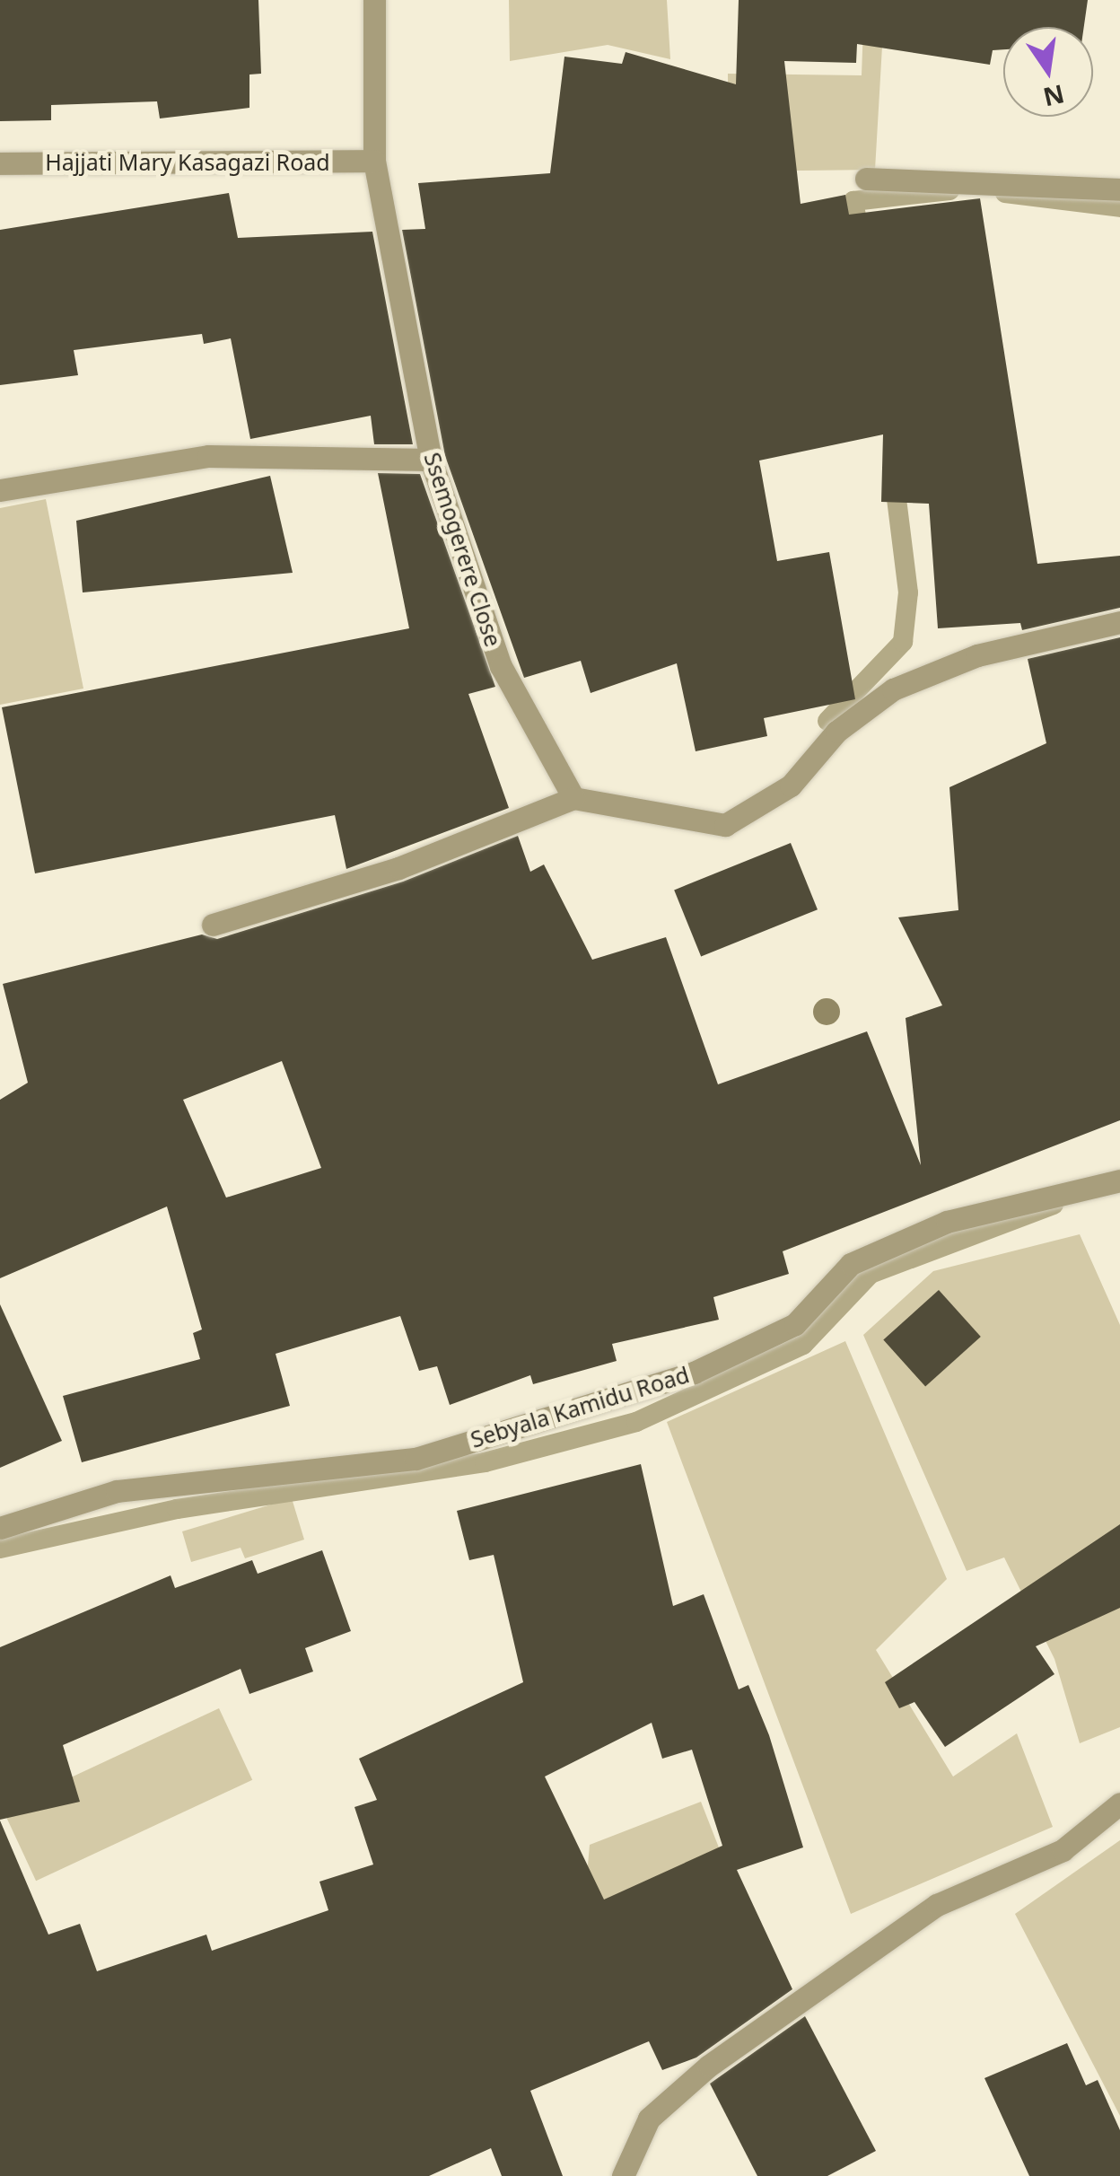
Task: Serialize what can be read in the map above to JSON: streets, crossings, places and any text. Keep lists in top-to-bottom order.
{
  "streets": {
    "street": ["Hajjati Mary Kasagazi Road", "Ssemogerere Close", "Sebyala Kamidu Road"]
  },
  "crossings": [
    ["Hajjati Mary Kasagazi Road", "Ssemogerere Close"]
  ],
  "north": "bottom"
}
